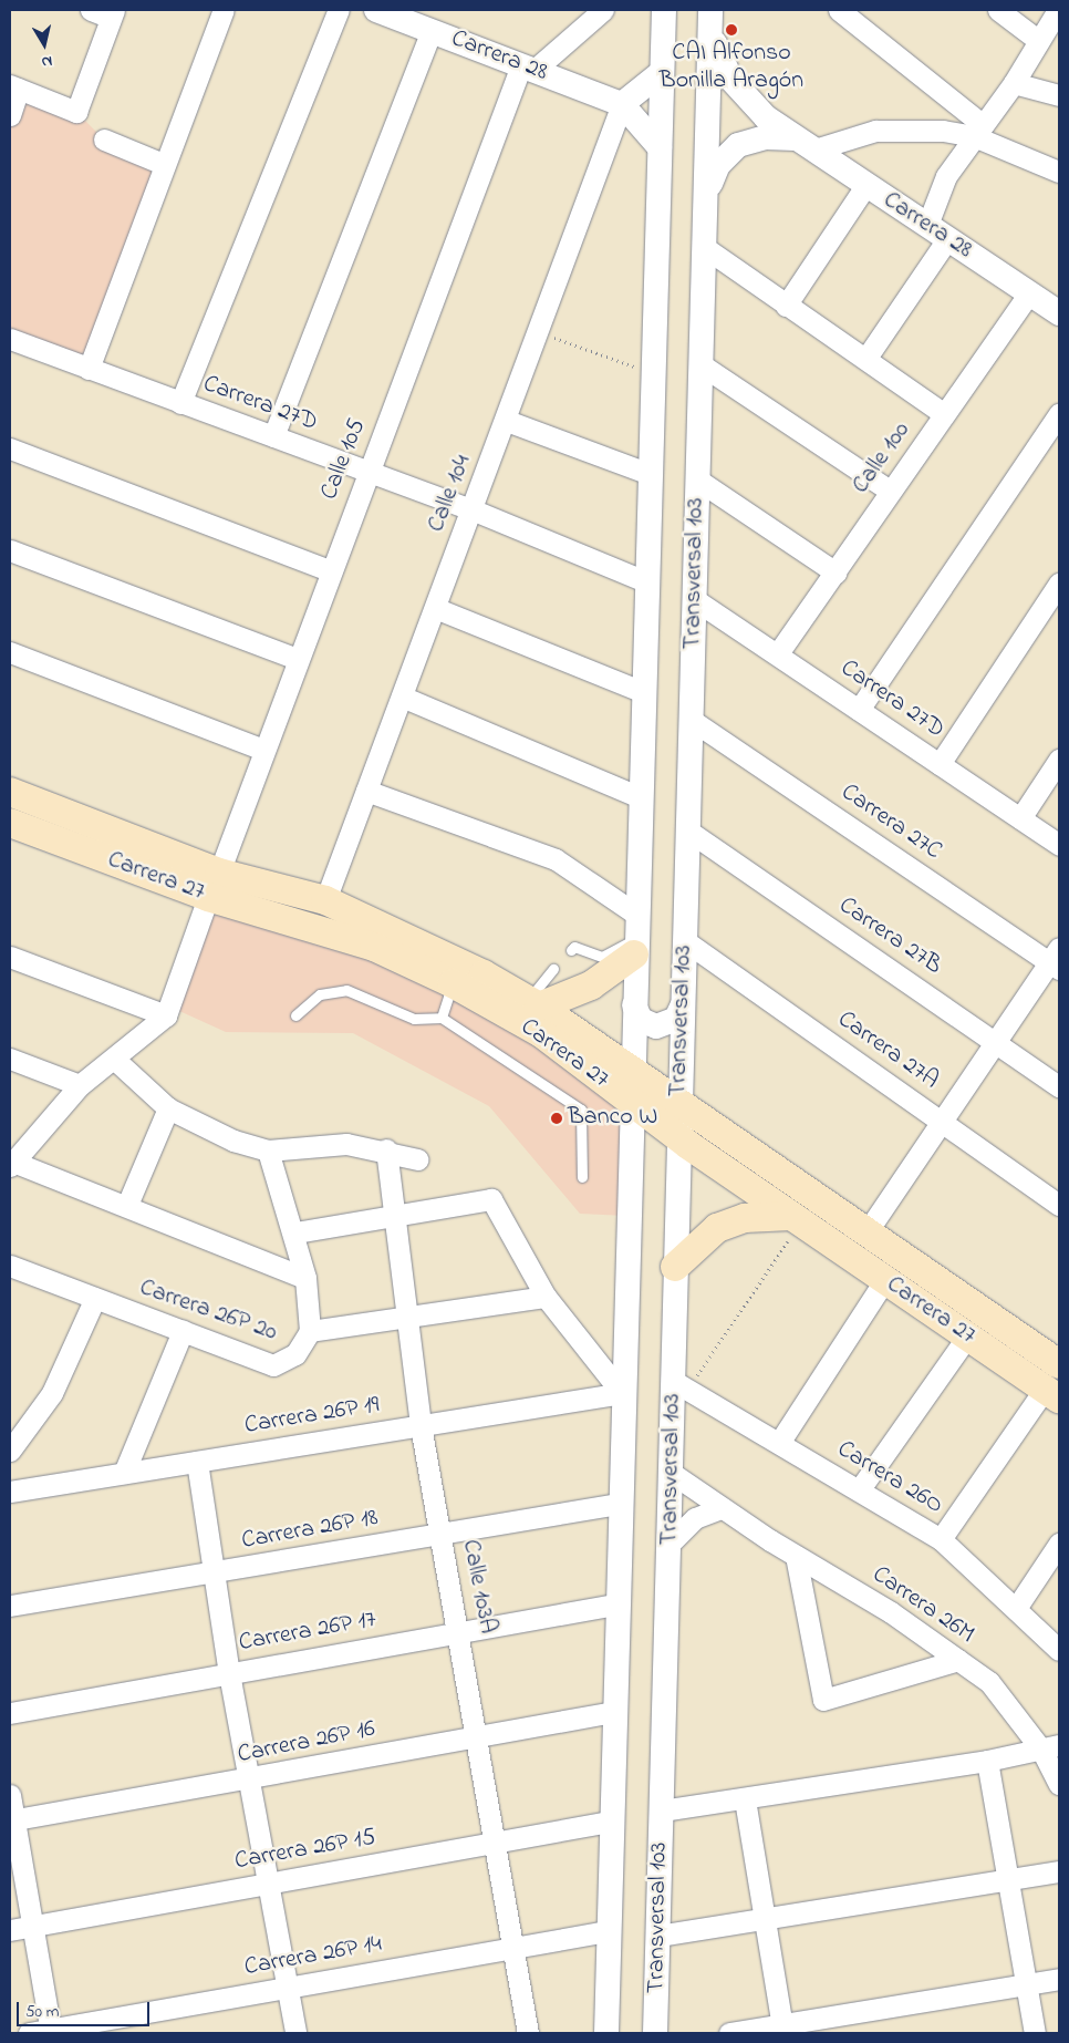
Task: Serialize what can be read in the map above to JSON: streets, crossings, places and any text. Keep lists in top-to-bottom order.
{
  "streets": {
    "main road": ["Carrera 27"],
    "street": [
      "Carrera 28",
      "Carrera 27D",
      "Calle 100",
      "Calle 105",
      "Calle 104",
      "Transversal 103",
      "Carrera 27C",
      "Carrera 27B",
      "Carrera 27A",
      "Carrera 26P 20",
      "Carrera 26P 19",
      "Carrera 26O",
      "Carrera 26P 18",
      "Calle 103A",
      "Carrera 26M",
      "Carrera 26P 17",
      "Carrera 26P 16",
      "Carrera 26P 15",
      "Carrera 26P 14"
    ]
  },
  "crossings": [
    ["Carrera 28", "Calle 100"],
    ["Carrera 28", "Calle 105"],
    ["Carrera 28", "Calle 104"],
    ["Carrera 28", "Transversal 103"],
    ["Carrera 27D", "Calle 100"],
    ["Carrera 27D", "Calle 105"],
    ["Carrera 27D", "Calle 104"],
    ["Carrera 27D", "Transversal 103"],
    ["Calle 105", "Carrera 27"],
    ["Calle 104", "Carrera 27"],
    ["Transversal 103", "Carrera 27C"],
    ["Transversal 103", "Carrera 27"],
    ["Transversal 103", "Carrera 27B"],
    ["Transversal 103", "Carrera 27A"],
    ["Transversal 103", "Carrera 26P 19"],
    ["Transversal 103", "Carrera 26O"],
    ["Transversal 103", "Carrera 26P 18"],
    ["Transversal 103", "Carrera 26M"],
    ["Transversal 103", "Carrera 26P 17"],
    ["Transversal 103", "Carrera 26P 16"],
    ["Transversal 103", "Carrera 26P 15"],
    ["Transversal 103", "Carrera 26P 14"],
    ["Carrera 26P 20", "Calle 103A"],
    ["Carrera 26P 19", "Calle 103A"],
    ["Carrera 26P 18", "Calle 103A"],
    ["Calle 103A", "Carrera 26P 17"],
    ["Calle 103A", "Carrera 26P 16"],
    ["Calle 103A", "Carrera 26P 15"],
    ["Calle 103A", "Carrera 26P 14"]
  ],
  "places": ["CAI Alfonso Bonilla Aragón", "Banco W"],
  "scale_bar": "50 m",
  "north": "bottom"
}
